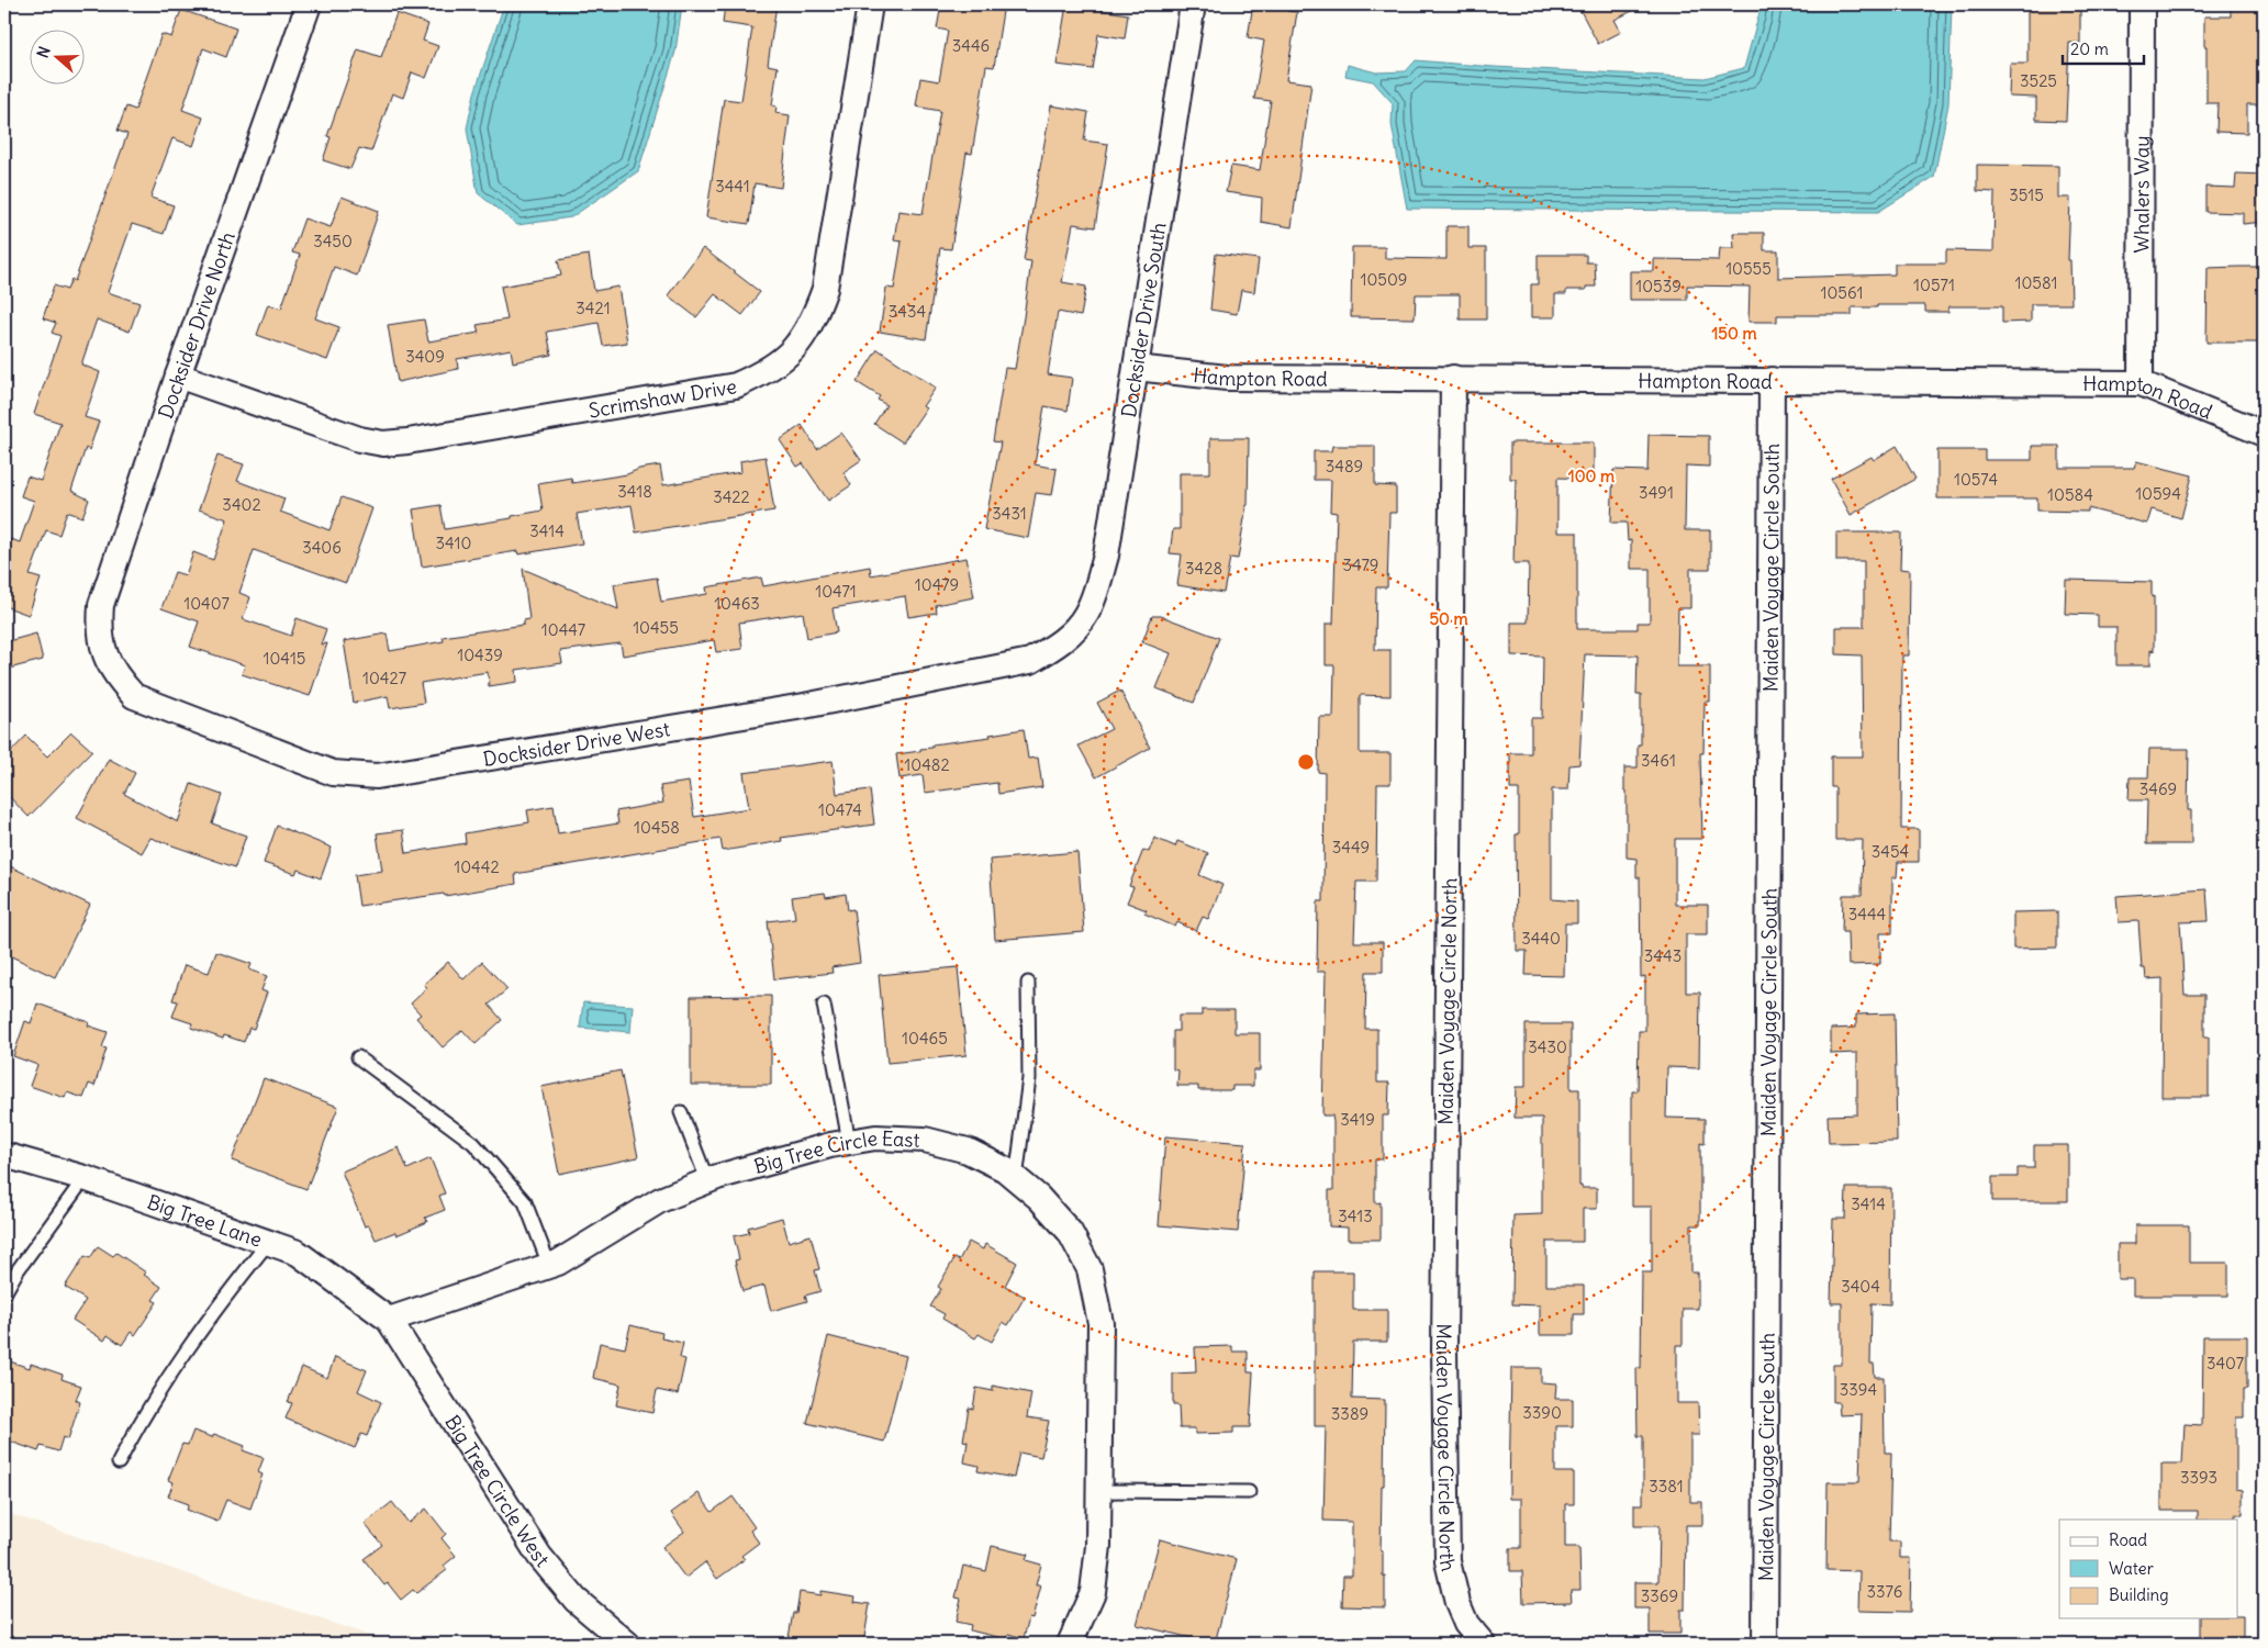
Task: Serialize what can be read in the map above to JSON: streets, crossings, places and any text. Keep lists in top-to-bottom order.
{
  "streets": {
    "street": [
      "Whalers Way",
      "Docksider Drive South",
      "Docksider Drive North",
      "Hampton Road",
      "Scrimshaw Drive",
      "Maiden Voyage Circle South",
      "Docksider Drive West",
      "Maiden Voyage Circle North",
      "Big Tree Circle East",
      "Big Tree Lane",
      "Big Tree Circle West"
    ]
  },
  "crossings": [
    ["Whalers Way", "Hampton Road"],
    ["Docksider Drive South", "Hampton Road"],
    ["Docksider Drive South", "Docksider Drive West"],
    ["Docksider Drive North", "Scrimshaw Drive"],
    ["Docksider Drive North", "Docksider Drive West"],
    ["Hampton Road", "Maiden Voyage Circle South"],
    ["Hampton Road", "Maiden Voyage Circle North"],
    ["Big Tree Circle East", "Big Tree Lane"],
    ["Big Tree Circle East", "Big Tree Circle West"],
    ["Big Tree Lane", "Big Tree Circle West"]
  ],
  "house_numbers": [
    "3446",
    "3525",
    "3441",
    "3515",
    "3450",
    "10555",
    "10509",
    "10581",
    "10571",
    "10539",
    "10561",
    "3421",
    "3434",
    "3409",
    "3489",
    "10574",
    "3418",
    "3491",
    "10594",
    "10584",
    "3422",
    "3402",
    "3431",
    "3414",
    "3410",
    "3406",
    "3479",
    "3428",
    "10479",
    "10471",
    "10407",
    "10463",
    "10455",
    "10447",
    "10439",
    "10415",
    "10427",
    "3461",
    "10482",
    "3469",
    "10474",
    "10458",
    "3449",
    "3454",
    "10442",
    "3444",
    "3440",
    "3443",
    "10465",
    "3430",
    "3419",
    "3414",
    "3413",
    "3404",
    "3407",
    "3394",
    "3390",
    "3389",
    "3393",
    "3381",
    "3376",
    "3369"
  ],
  "legend": ["Road", "Water", "Building"],
  "scale_bar": "20 m",
  "north": "left",
  "rings": ["150 m", "100 m", "50 m"]
}
